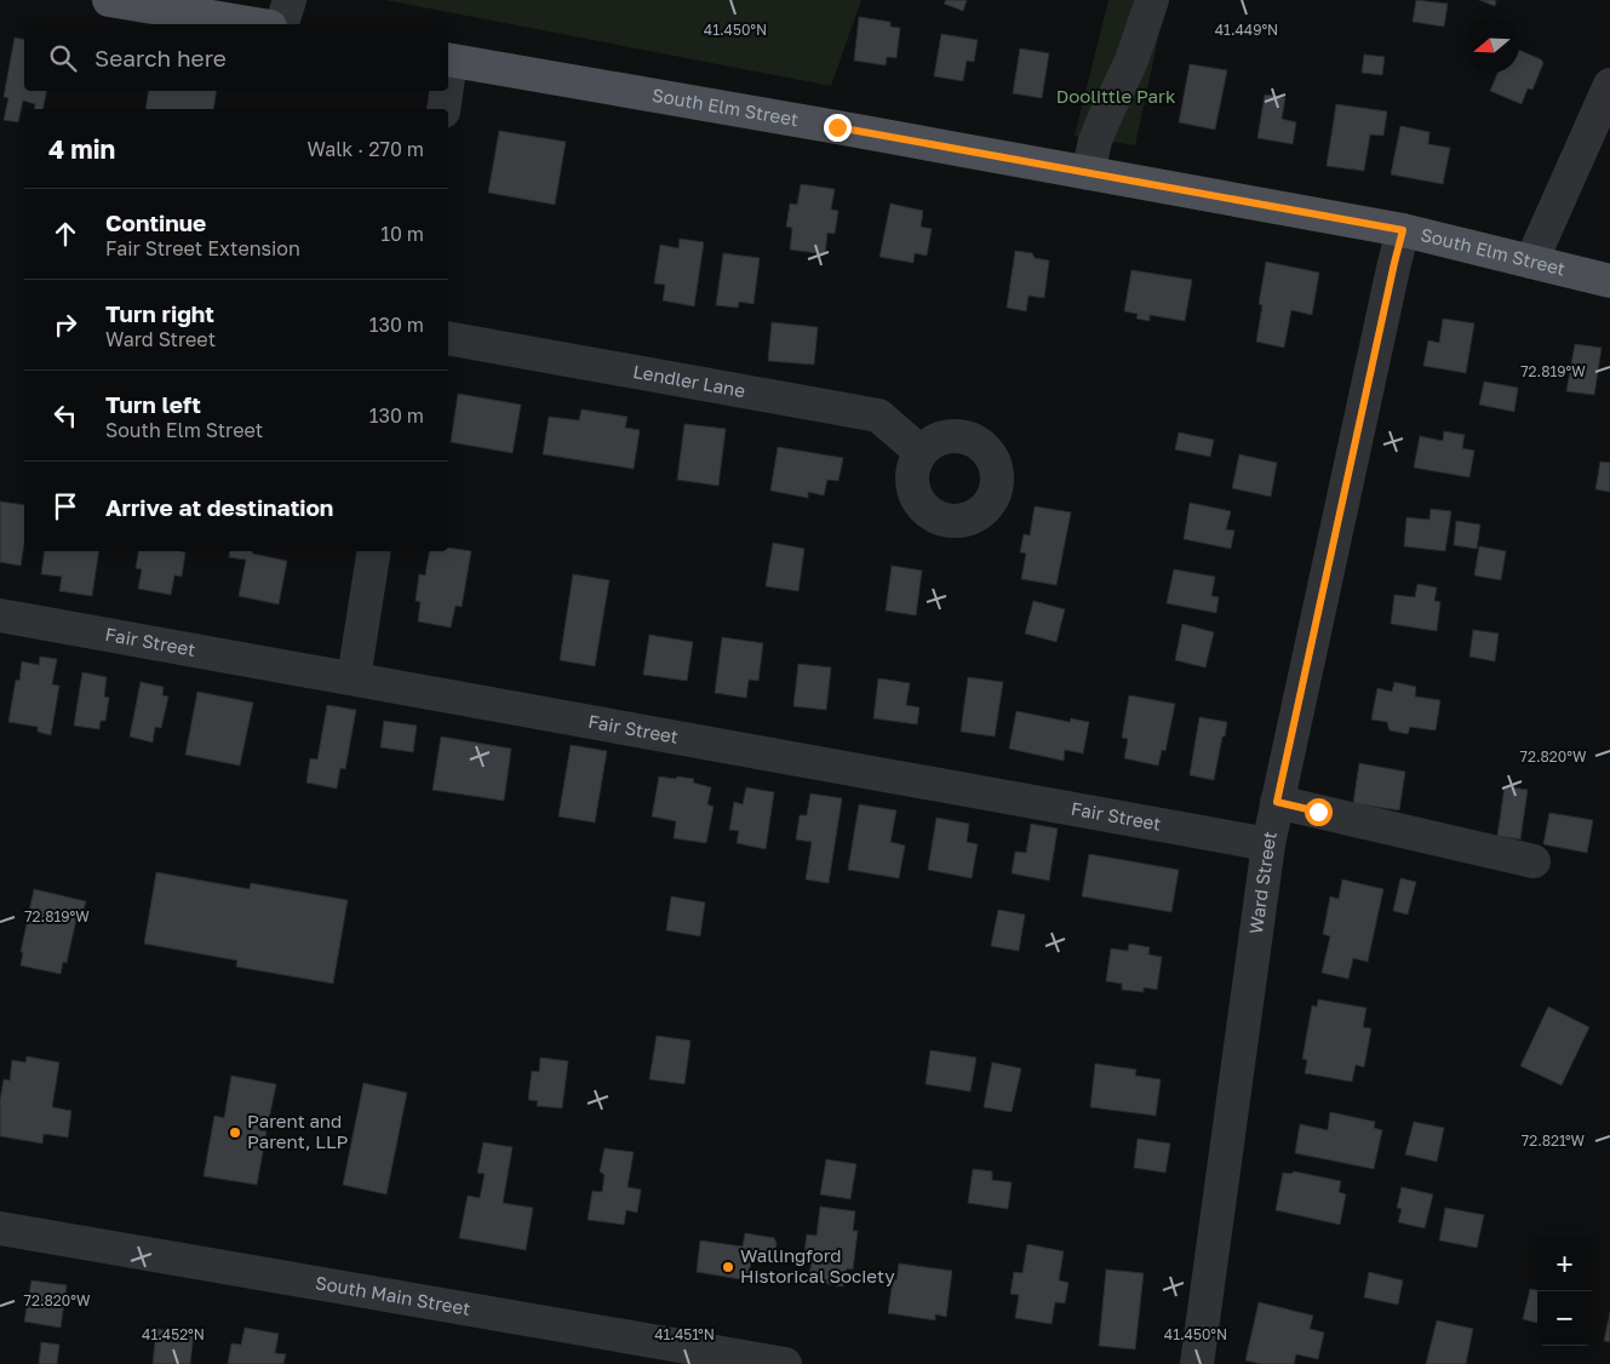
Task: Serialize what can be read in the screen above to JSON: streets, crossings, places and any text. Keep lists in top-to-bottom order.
{
  "streets": {
    "main road": ["South Elm Street"],
    "street": [
      "Lendler Lane",
      "Fair Street",
      "Ward Street",
      "South Main Street"
    ]
  },
  "crossings": [
    ["South Elm Street", "Ward Street"],
    ["Fair Street", "Ward Street"]
  ],
  "parks": ["Doolittle Park"],
  "places": ["Parent and Parent, LLP", "Wallingford Historical Society"],
  "north": "left",
  "page": {
    "search": "Search here",
    "heading": ["4 min", "Walk · 270 m"],
    "list": [
      ["Continue", "Fair Street Extension", "10 m"],
      ["Turn right", "Ward Street", "130 m"],
      ["Turn left", "South Elm Street", "130 m"],
      "Arrive at destination"
    ],
    "map_buttons": ["+", "−"]
  },
  "coordinates": [
    "41.449°N",
    "41.450°N",
    "72.819°W",
    "72.820°W",
    "72.821°W",
    "41.452°N",
    "41.451°N"
  ]
}
